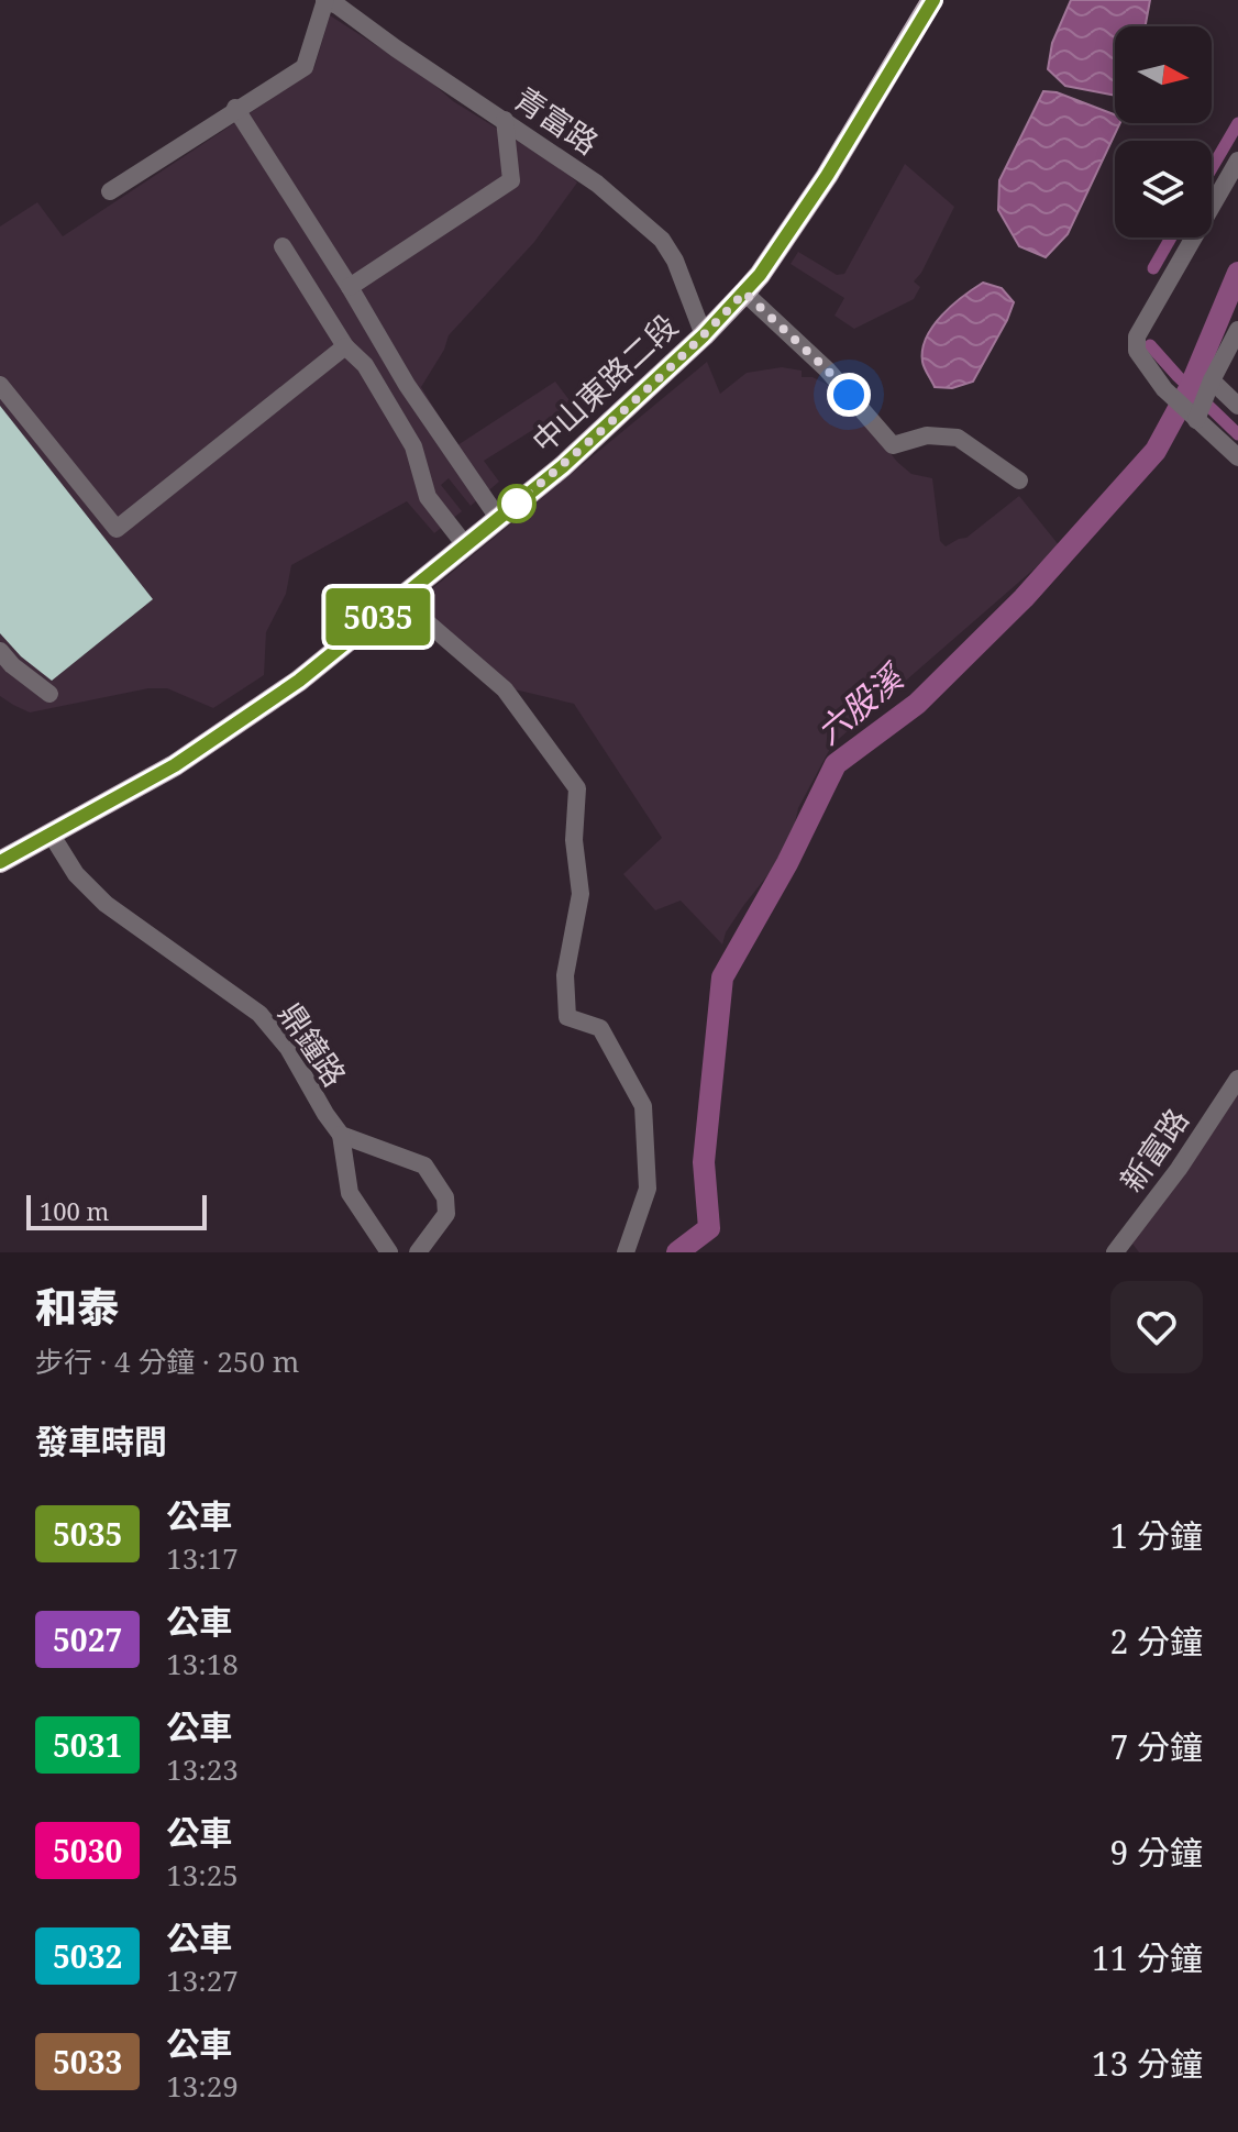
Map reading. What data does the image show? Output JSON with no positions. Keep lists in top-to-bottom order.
{
  "streets": {
    "main road": ["中山東路二段"],
    "street": ["青富路", "鼎鐘路", "新富路"]
  },
  "crossings": [
    ["青富路", "中山東路二段"],
    ["中山東路二段", "鼎鐘路"]
  ],
  "water": ["六股溪"],
  "lines": ["bus line 5035"],
  "scale_bar": "100 m",
  "north": "right",
  "page": {
    "on_map": "5035",
    "scale": "100 m",
    "heading": [
      ["和泰", "步行 · 4 分鐘 · 250 m"],
      "發車時間"
    ],
    "list": [
      {
        "mark": "5035",
        "name": "公車",
        "note": "13:17",
        "value": "1 分鐘"
      },
      {
        "mark": "5027",
        "name": "公車",
        "note": "13:18",
        "value": "2 分鐘"
      },
      {
        "mark": "5031",
        "name": "公車",
        "note": "13:23",
        "value": "7 分鐘"
      },
      {
        "mark": "5030",
        "name": "公車",
        "note": "13:25",
        "value": "9 分鐘"
      },
      {
        "mark": "5032",
        "name": "公車",
        "note": "13:27",
        "value": "11 分鐘"
      },
      {
        "mark": "5033",
        "name": "公車",
        "note": "13:29",
        "value": "13 分鐘"
      }
    ]
  }
}
